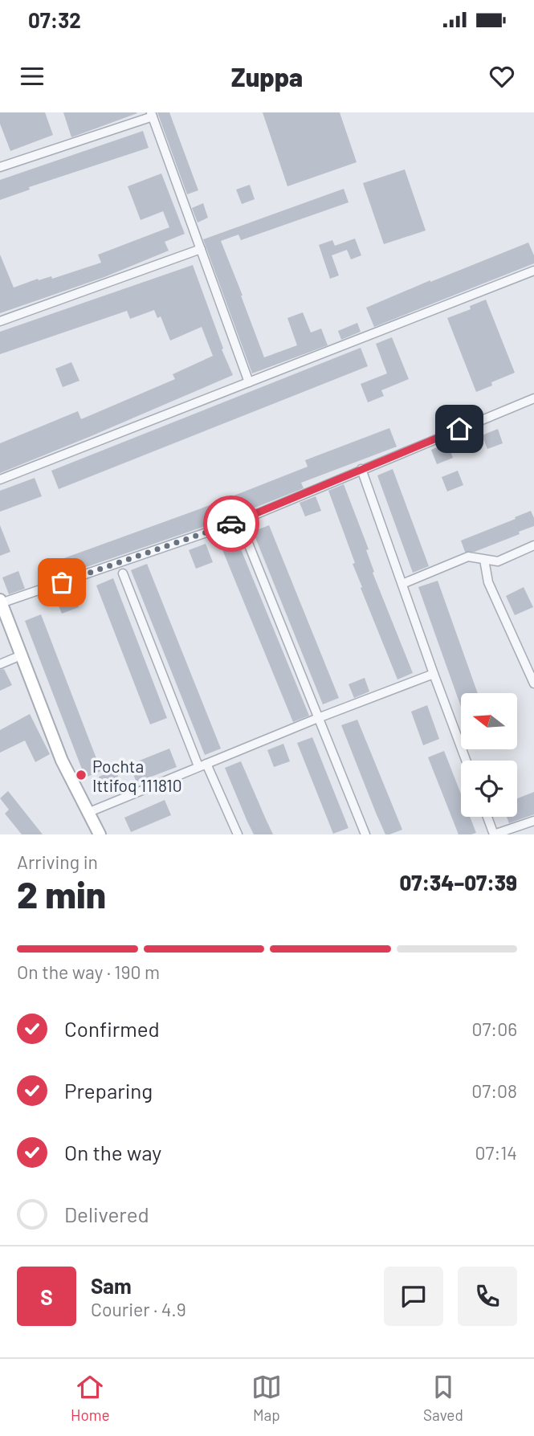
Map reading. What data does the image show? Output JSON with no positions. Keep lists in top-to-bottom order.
{
  "places": ["Pochta Ittifoq 111810"],
  "north": "left",
  "page": {
    "status": "07:32",
    "header": "Zuppa",
    "heading": ["2 min", "Arriving in", "07:34–07:39"],
    "panel": ["Sam", "Courier · 4.9"],
    "bar": "On the way · 190 m",
    "list": [
      ["Confirmed", "07:06"],
      ["Preparing", "07:08"],
      ["On the way", "07:14"],
      "Delivered"
    ],
    "round": "S",
    "tabs": ["Home", "Map", "Saved"]
  }
}
